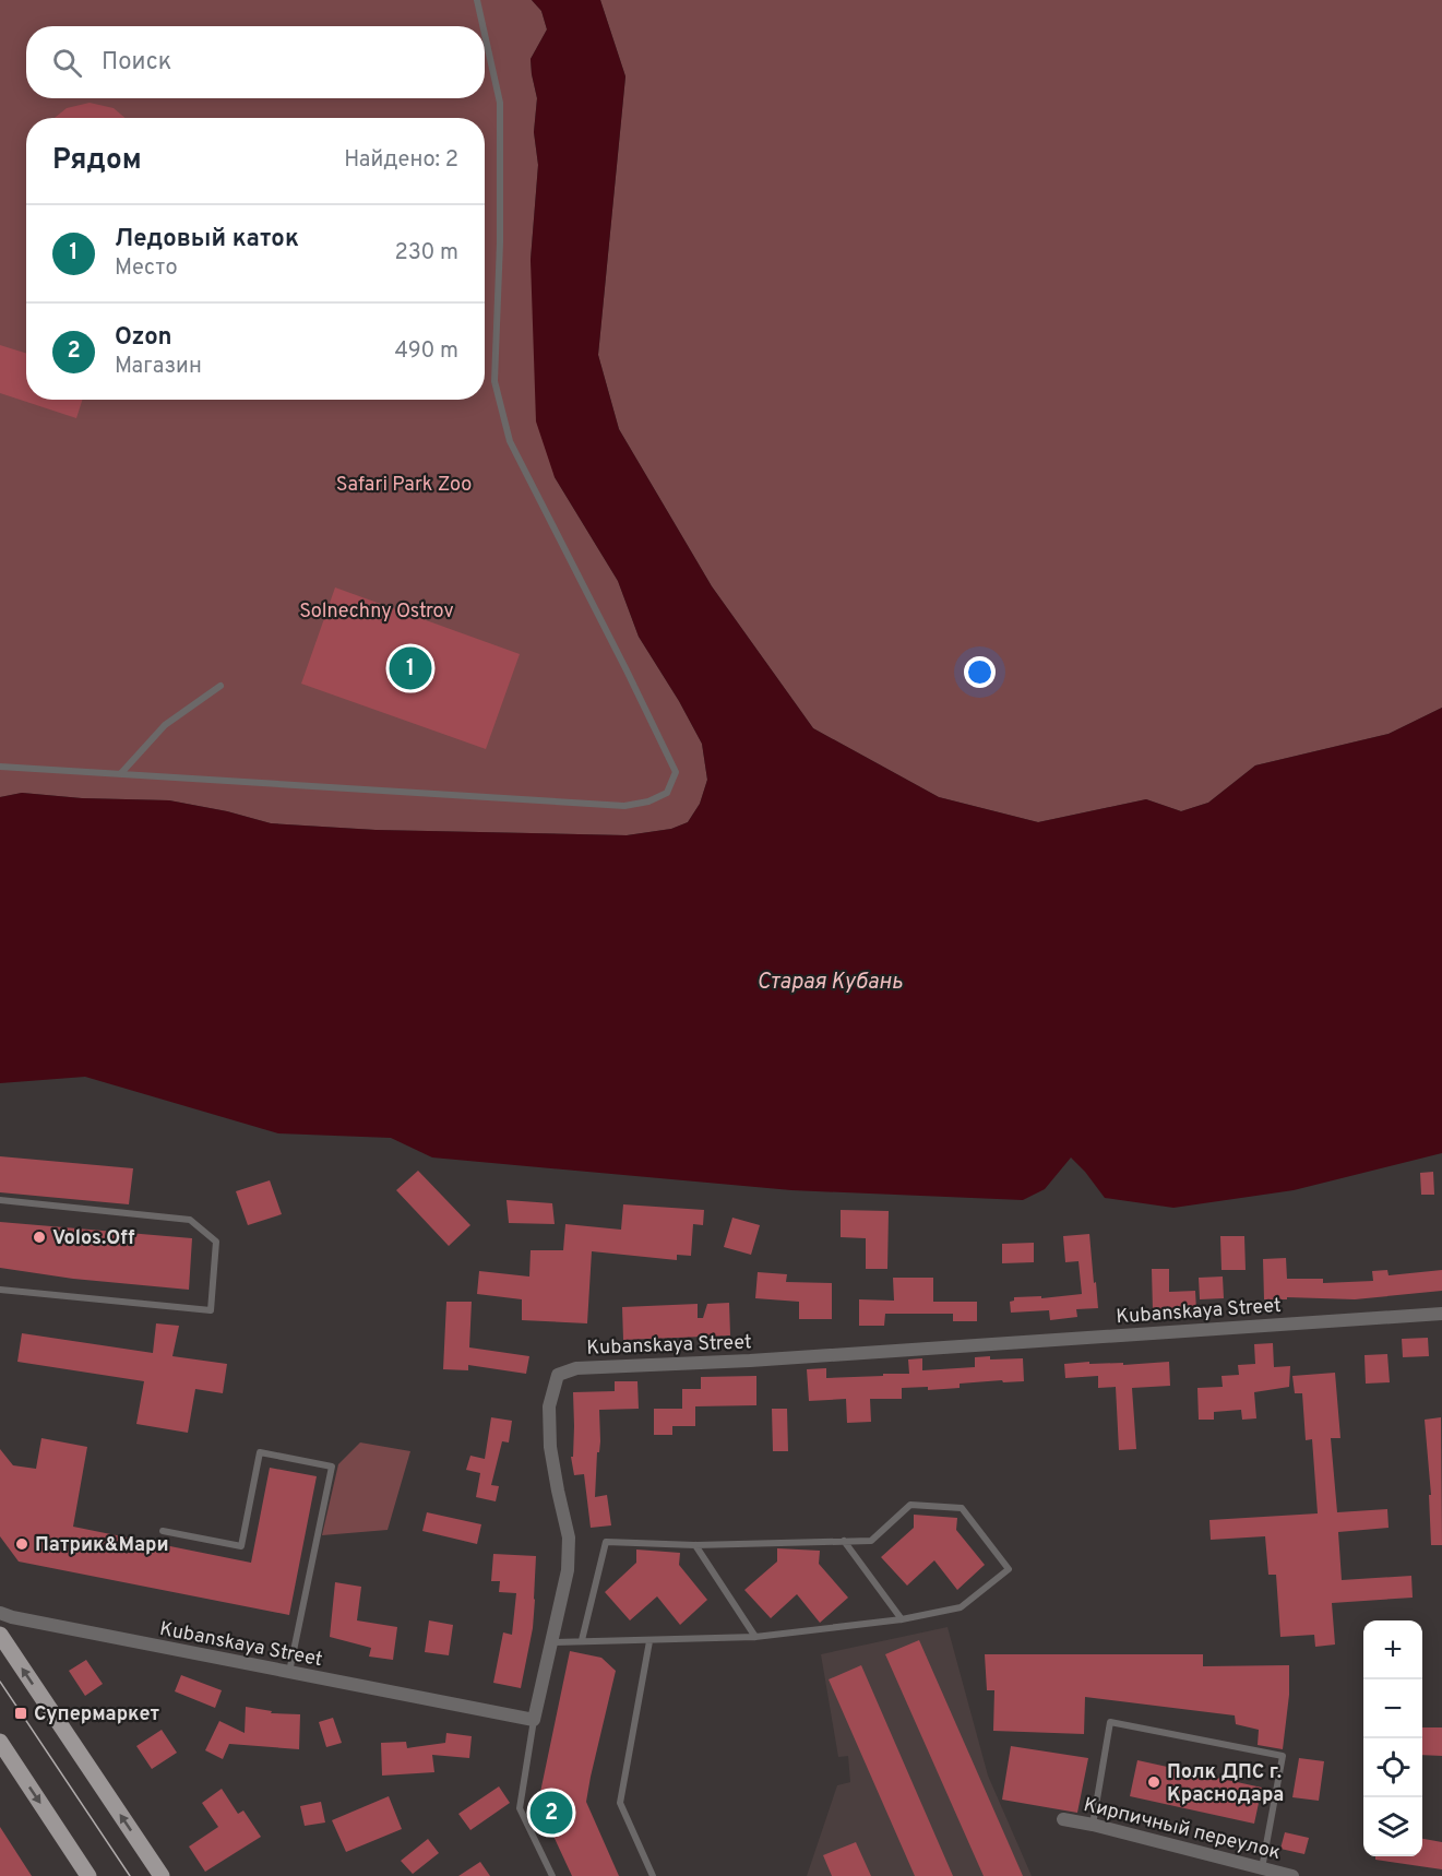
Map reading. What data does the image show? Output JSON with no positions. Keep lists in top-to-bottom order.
{
  "streets": {
    "street": ["Kubanskaya Street", "Кирпичный переулок"]
  },
  "water": ["Старая Кубань"],
  "parks": ["Safari Park Zoo", "Solnechny Ostrov"],
  "places": {
    "other": ["Volos.Off", "Патрик&Мари", "Полк ДПС г. Краснодара"],
    "transit": ["Супермаркет"]
  },
  "page": {
    "search": "Поиск",
    "heading": ["Рядом", "Найдено: 2"],
    "list": [
      {
        "mark": "1",
        "name": "Ледовый каток",
        "note": "Место",
        "value": "230 m"
      },
      {
        "mark": "2",
        "name": "Ozon",
        "note": "Магазин",
        "value": "490 m"
      }
    ],
    "pins": ["1", "2"],
    "map_buttons": ["+", "−"]
  }
}
